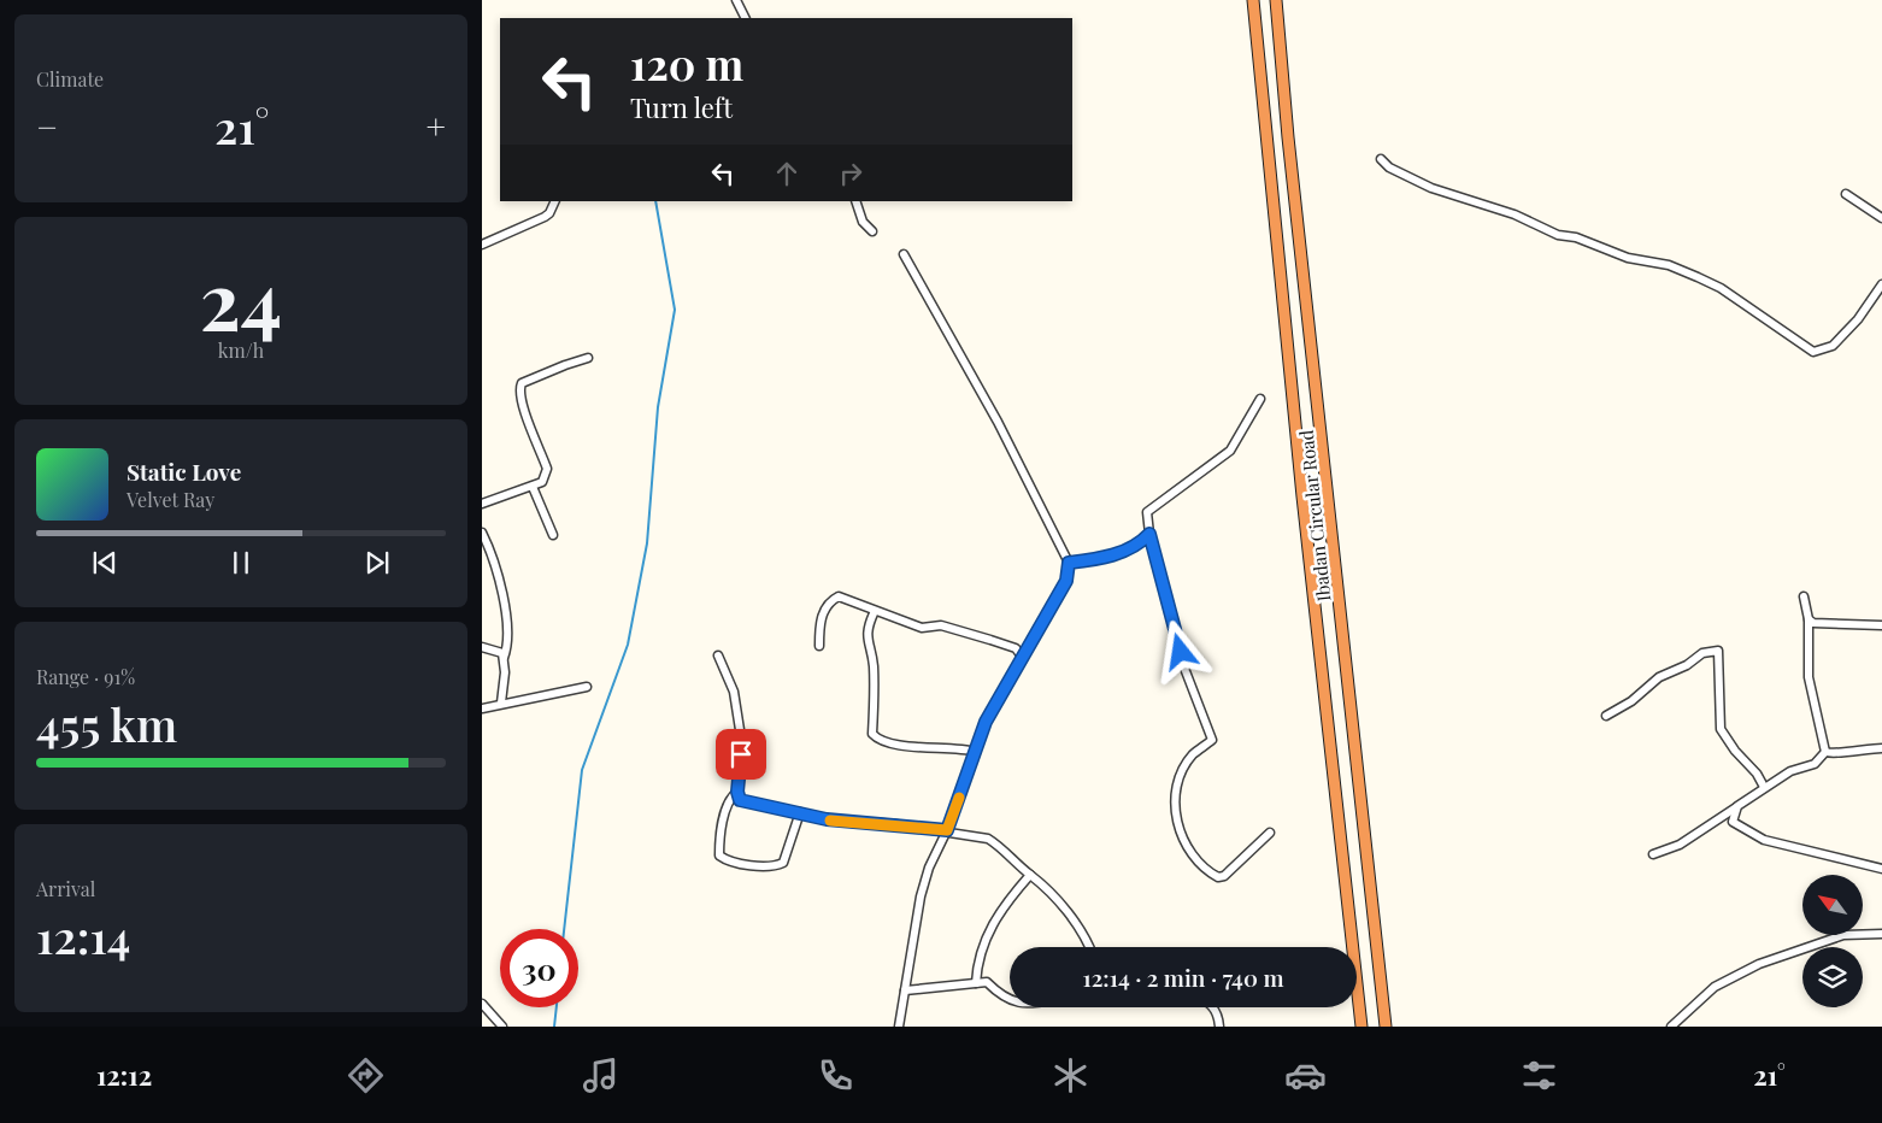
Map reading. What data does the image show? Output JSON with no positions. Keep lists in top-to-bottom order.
{
  "streets": {
    "highway": ["Ibadan Circular Road"]
  },
  "north": "top left",
  "page": {
    "tile": [
      "Climate",
      ["24", "km/h"],
      ["Range · 91%", "455 km"],
      ["Arrival", "12:14"]
    ],
    "turn": ["120 m", "Turn left"],
    "heat": ["−", "21°", "+"],
    "song": ["Static Love", "Velvet Ray"],
    "limit": "30",
    "trip": "12:14 · 2 min · 740 m",
    "tabs": ["12:12", "21°"]
  }
}
